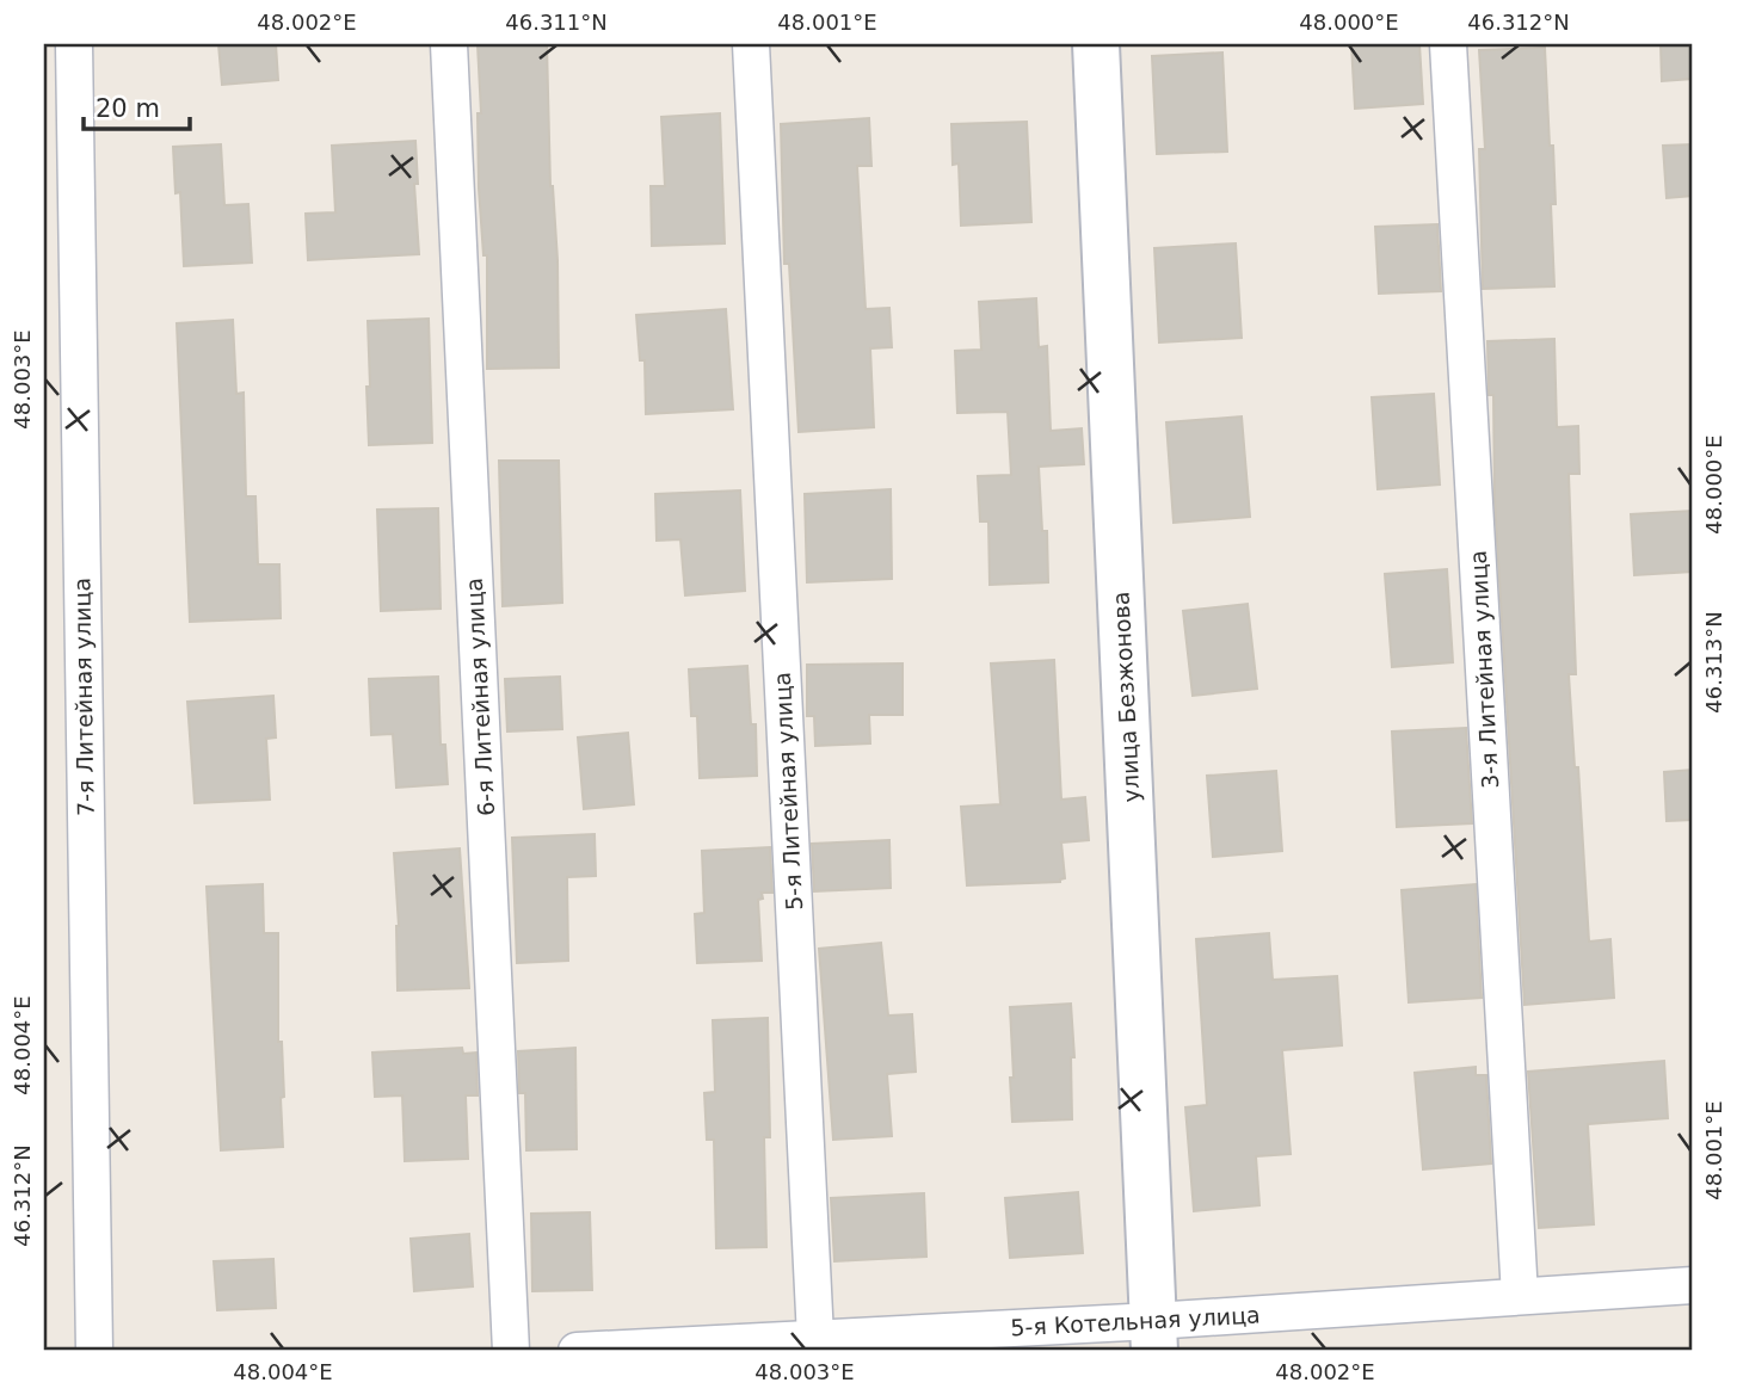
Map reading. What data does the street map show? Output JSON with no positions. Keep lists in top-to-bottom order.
{
  "streets": {
    "street": [
      "3-я Литейная улица",
      "7-я Литейная улица",
      "6-я Литейная улица",
      "улица Безжонова",
      "5-я Литейная улица",
      "5-я Котельная улица"
    ]
  },
  "crossings": [
    ["3-я Литейная улица", "5-я Котельная улица"],
    ["улица Безжонова", "5-я Котельная улица"],
    ["5-я Литейная улица", "5-я Котельная улица"]
  ],
  "scale_bar": "20 m",
  "coordinates": [
    "48.002°E",
    "46.311°N",
    "48.001°E",
    "48.000°E",
    "46.312°N",
    "48.003°E",
    "46.313°N",
    "48.004°E"
  ]
}
